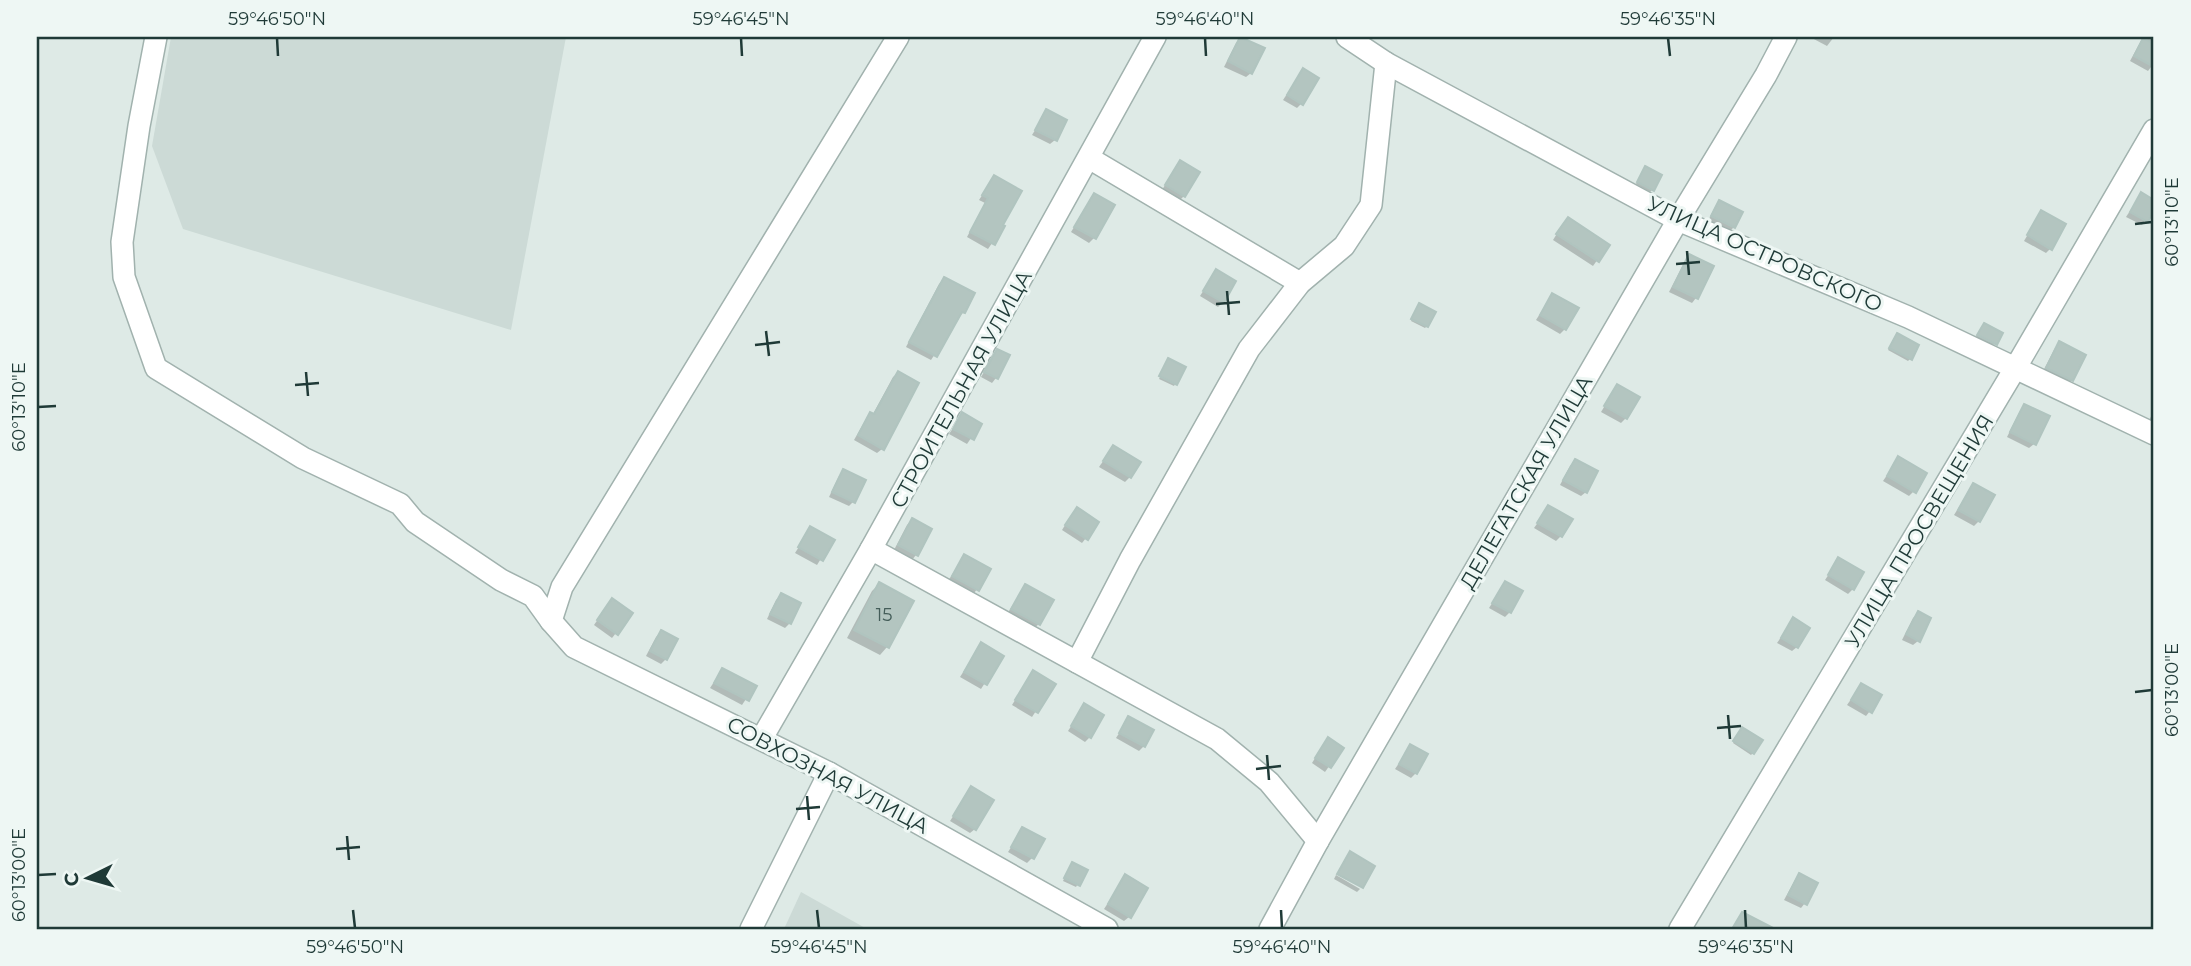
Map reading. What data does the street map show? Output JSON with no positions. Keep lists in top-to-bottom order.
{
  "streets": {
    "street": [
      "УЛИЦА ОСТРОВСКОГО",
      "СТРОИТЕЛЬНАЯ УЛИЦА",
      "ДЕЛЕГАТСКАЯ УЛИЦА",
      "УЛИЦА ПРОСВЕЩЕНИЯ",
      "СОВХОЗНАЯ УЛИЦА"
    ]
  },
  "crossings": [
    ["УЛИЦА ОСТРОВСКОГО", "ДЕЛЕГАТСКАЯ УЛИЦА"],
    ["УЛИЦА ОСТРОВСКОГО", "УЛИЦА ПРОСВЕЩЕНИЯ"],
    ["СТРОИТЕЛЬНАЯ УЛИЦА", "СОВХОЗНАЯ УЛИЦА"]
  ],
  "house_numbers": ["15"],
  "north": "left",
  "coordinates": [
    "59°46'50\"N",
    "59°46'45\"N",
    "59°46'40\"N",
    "59°46'35\"N",
    "60°13'10\"E",
    "60°13'00\"E"
  ]
}
